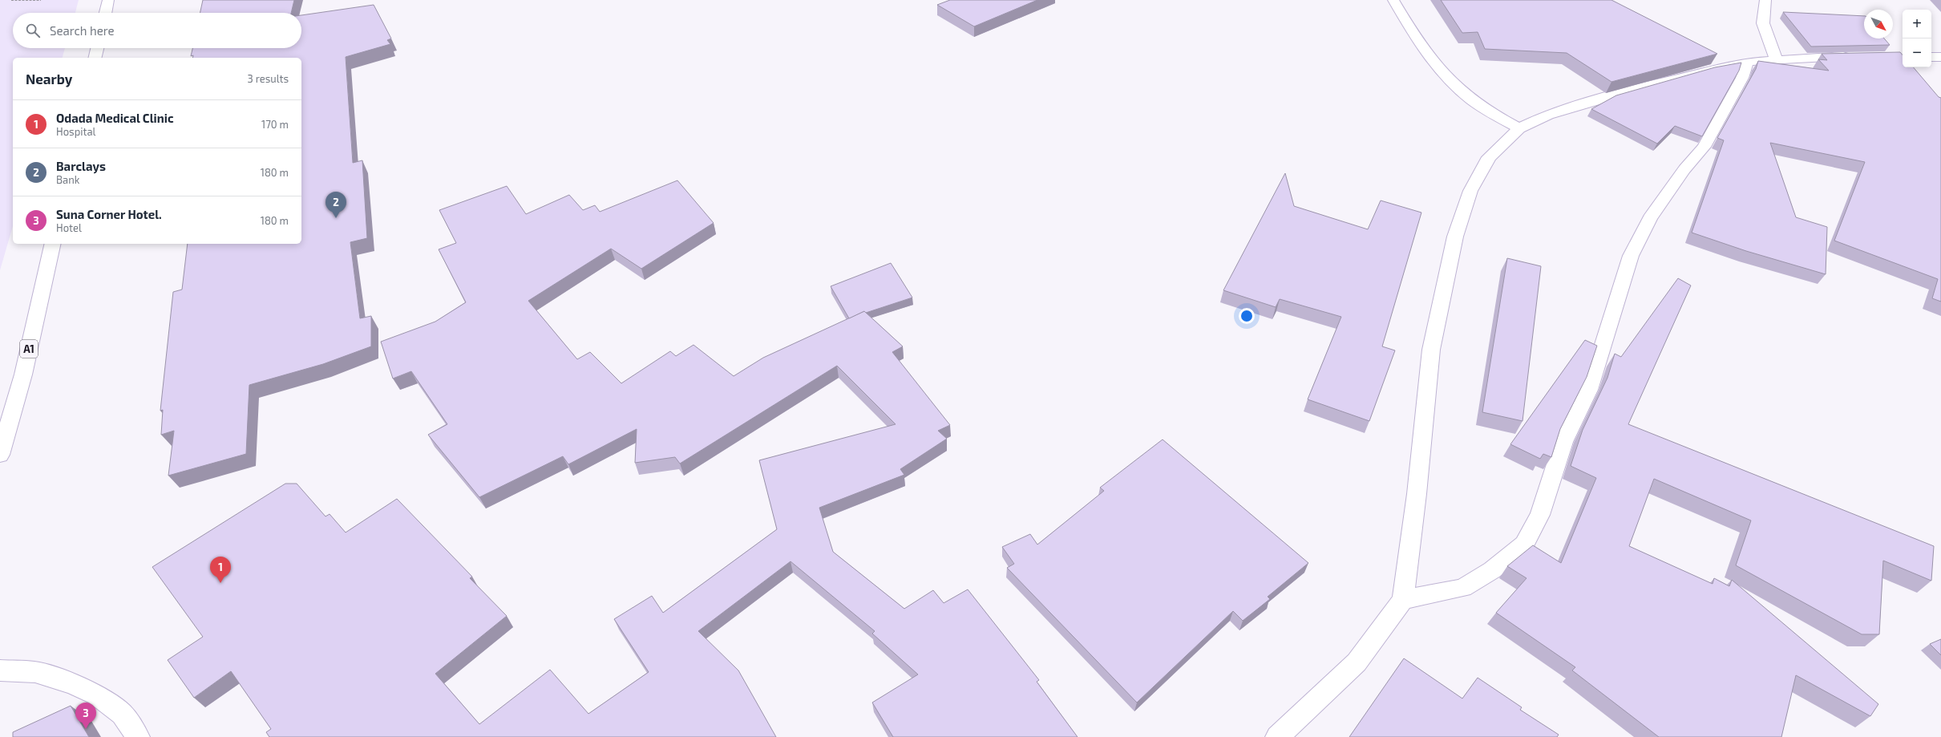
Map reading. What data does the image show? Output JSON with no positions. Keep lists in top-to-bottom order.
{
  "streets": {
    "main road": ["A1"]
  },
  "north": "bottom right",
  "page": {
    "map_buttons": ["+", "−"],
    "search": "Search here",
    "heading": ["Nearby", "3 results"],
    "list": [
      {
        "mark": "1",
        "name": "Odada Medical Clinic",
        "note": "Hospital",
        "value": "170 m"
      },
      {
        "mark": "2",
        "name": "Barclays",
        "note": "Bank",
        "value": "180 m"
      },
      {
        "mark": "3",
        "name": "Suna Corner Hotel.",
        "note": "Hotel",
        "value": "180 m"
      }
    ],
    "pins": ["2", "1", "3"]
  }
}
